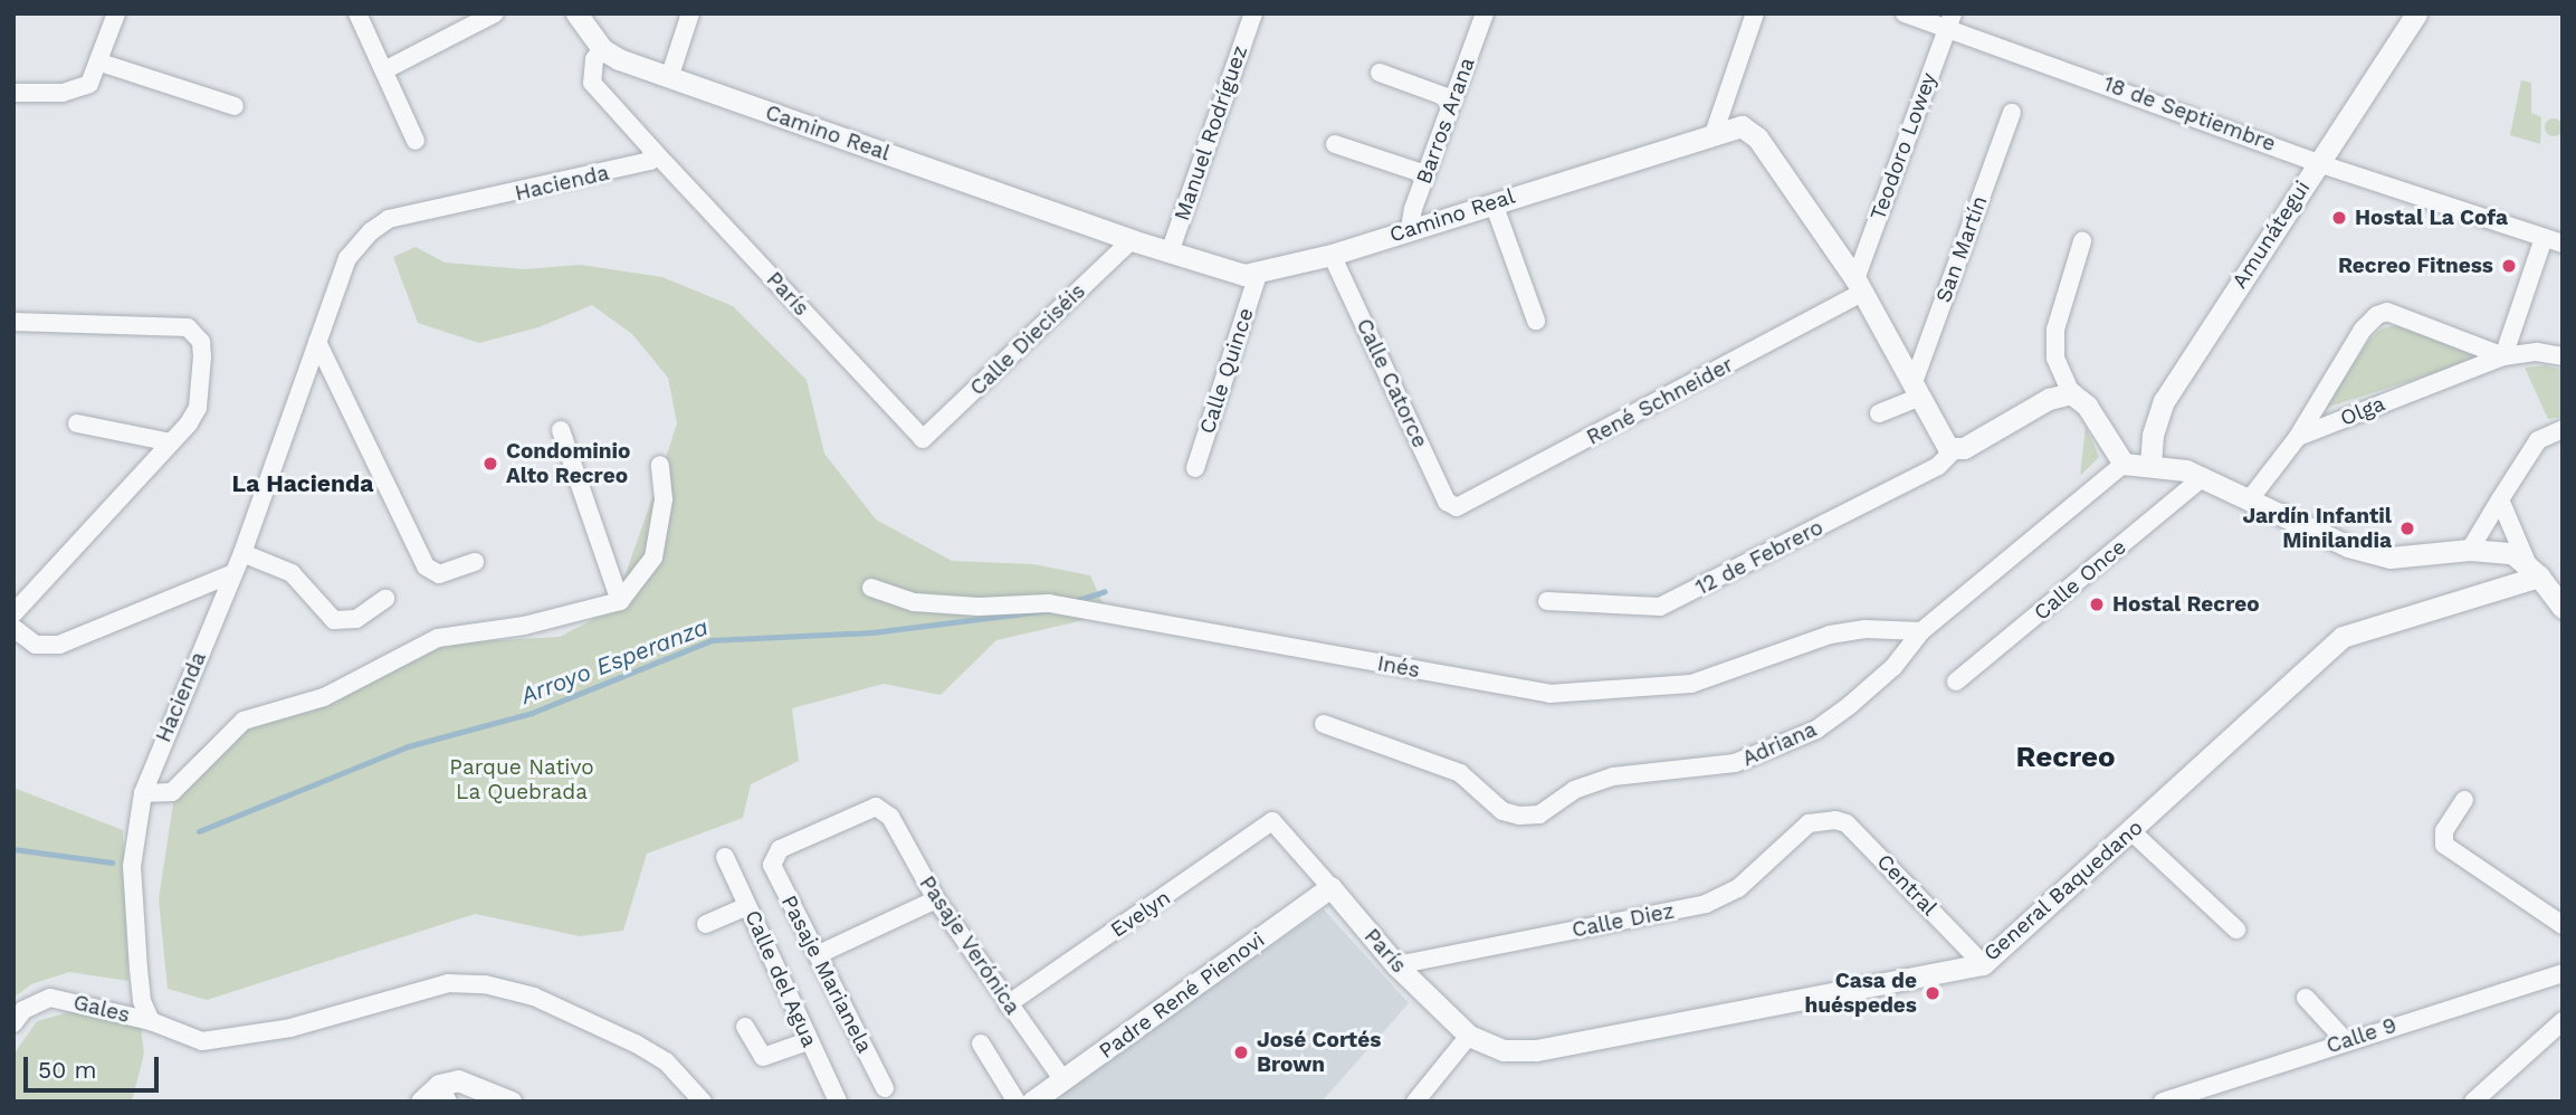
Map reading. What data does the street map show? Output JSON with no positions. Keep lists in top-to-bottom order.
{
  "streets": {
    "street": [
      "18 de Septiembre",
      "Barros Arana",
      "Camino Real",
      "Manuel Rodríguez",
      "Teodoro Lowey",
      "Hacienda",
      "Amunátegui",
      "San Martín",
      "París",
      "Calle Dieciséis",
      "Calle Quince",
      "Calle Catorce",
      "René Schneider",
      "Olga",
      "12 de Febrero",
      "Calle Once",
      "Inés",
      "Adriana",
      "Central",
      "General Baquedano",
      "Evelyn",
      "Calle Diez",
      "Pasaje Verónica",
      "Pasaje Marianela",
      "Calle del Agua",
      "Padre René Pienovi",
      "Gales",
      "Calle 9"
    ]
  },
  "crossings": [
    ["18 de Septiembre", "Teodoro Lowey"],
    ["18 de Septiembre", "Amunátegui"],
    ["Barros Arana", "Camino Real"],
    ["Camino Real", "Manuel Rodríguez"],
    ["Camino Real", "Teodoro Lowey"],
    ["Camino Real", "San Martín"],
    ["Camino Real", "Calle Dieciséis"],
    ["Camino Real", "Calle Quince"],
    ["Camino Real", "Calle Catorce"],
    ["Camino Real", "René Schneider"],
    ["Camino Real", "12 de Febrero"],
    ["Teodoro Lowey", "René Schneider"],
    ["Hacienda", "París"],
    ["Hacienda", "Gales"],
    ["París", "Calle Dieciséis"],
    ["París", "General Baquedano"],
    ["París", "Evelyn"],
    ["París", "Calle Diez"],
    ["París", "Padre René Pienovi"],
    ["Calle Catorce", "René Schneider"],
    ["Inés", "Adriana"],
    ["Central", "General Baquedano"],
    ["Central", "Calle Diez"],
    ["Evelyn", "Pasaje Verónica"],
    ["Pasaje Verónica", "Pasaje Marianela"],
    ["Pasaje Verónica", "Padre René Pienovi"]
  ],
  "districts": ["La Hacienda", "Recreo"],
  "water": ["Arroyo Esperanza"],
  "parks": ["Parque Nativo La Quebrada"],
  "places": [
    "Hostal La Cofa",
    "Recreo Fitness",
    "Condominio Alto Recreo",
    "Jardín Infantil Minilandia",
    "Hostal Recreo",
    "Casa de huéspedes",
    "José Cortés Brown"
  ],
  "scale_bar": "50 m"
}
